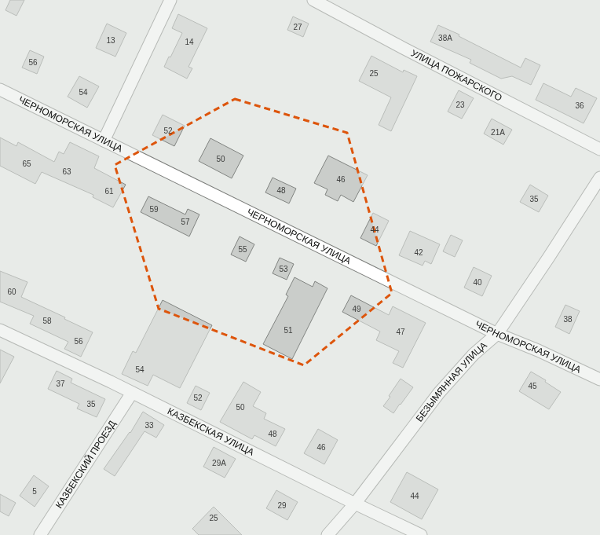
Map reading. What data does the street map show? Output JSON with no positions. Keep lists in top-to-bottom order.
{
  "streets": {
    "street": [
      "УЛИЦА ПОЖАРСКОГО",
      "ЧЕРНОМОРСКАЯ УЛИЦА",
      "БЕЗЫМЯННАЯ УЛИЦА",
      "КАЗБЕКСКАЯ УЛИЦА",
      "КАЗБЕКСКИЙ ПРОЕЗД"
    ]
  },
  "crossings": [
    ["ЧЕРНОМОРСКАЯ УЛИЦА", "БЕЗЫМЯННАЯ УЛИЦА"],
    ["БЕЗЫМЯННАЯ УЛИЦА", "КАЗБЕКСКАЯ УЛИЦА"],
    ["КАЗБЕКСКАЯ УЛИЦА", "КАЗБЕКСКИЙ ПРОЕЗД"]
  ],
  "house_numbers": [
    "27",
    "38А",
    "13",
    "14",
    "56",
    "25",
    "54",
    "23",
    "36",
    "52",
    "21А",
    "50",
    "65",
    "63",
    "46",
    "48",
    "61",
    "35",
    "59",
    "57",
    "44",
    "55",
    "42",
    "53",
    "40",
    "60",
    "49",
    "38",
    "58",
    "51",
    "47",
    "56",
    "54",
    "37",
    "45",
    "52",
    "35",
    "50",
    "33",
    "48",
    "46",
    "29А",
    "5",
    "44",
    "29",
    "25"
  ]
}
